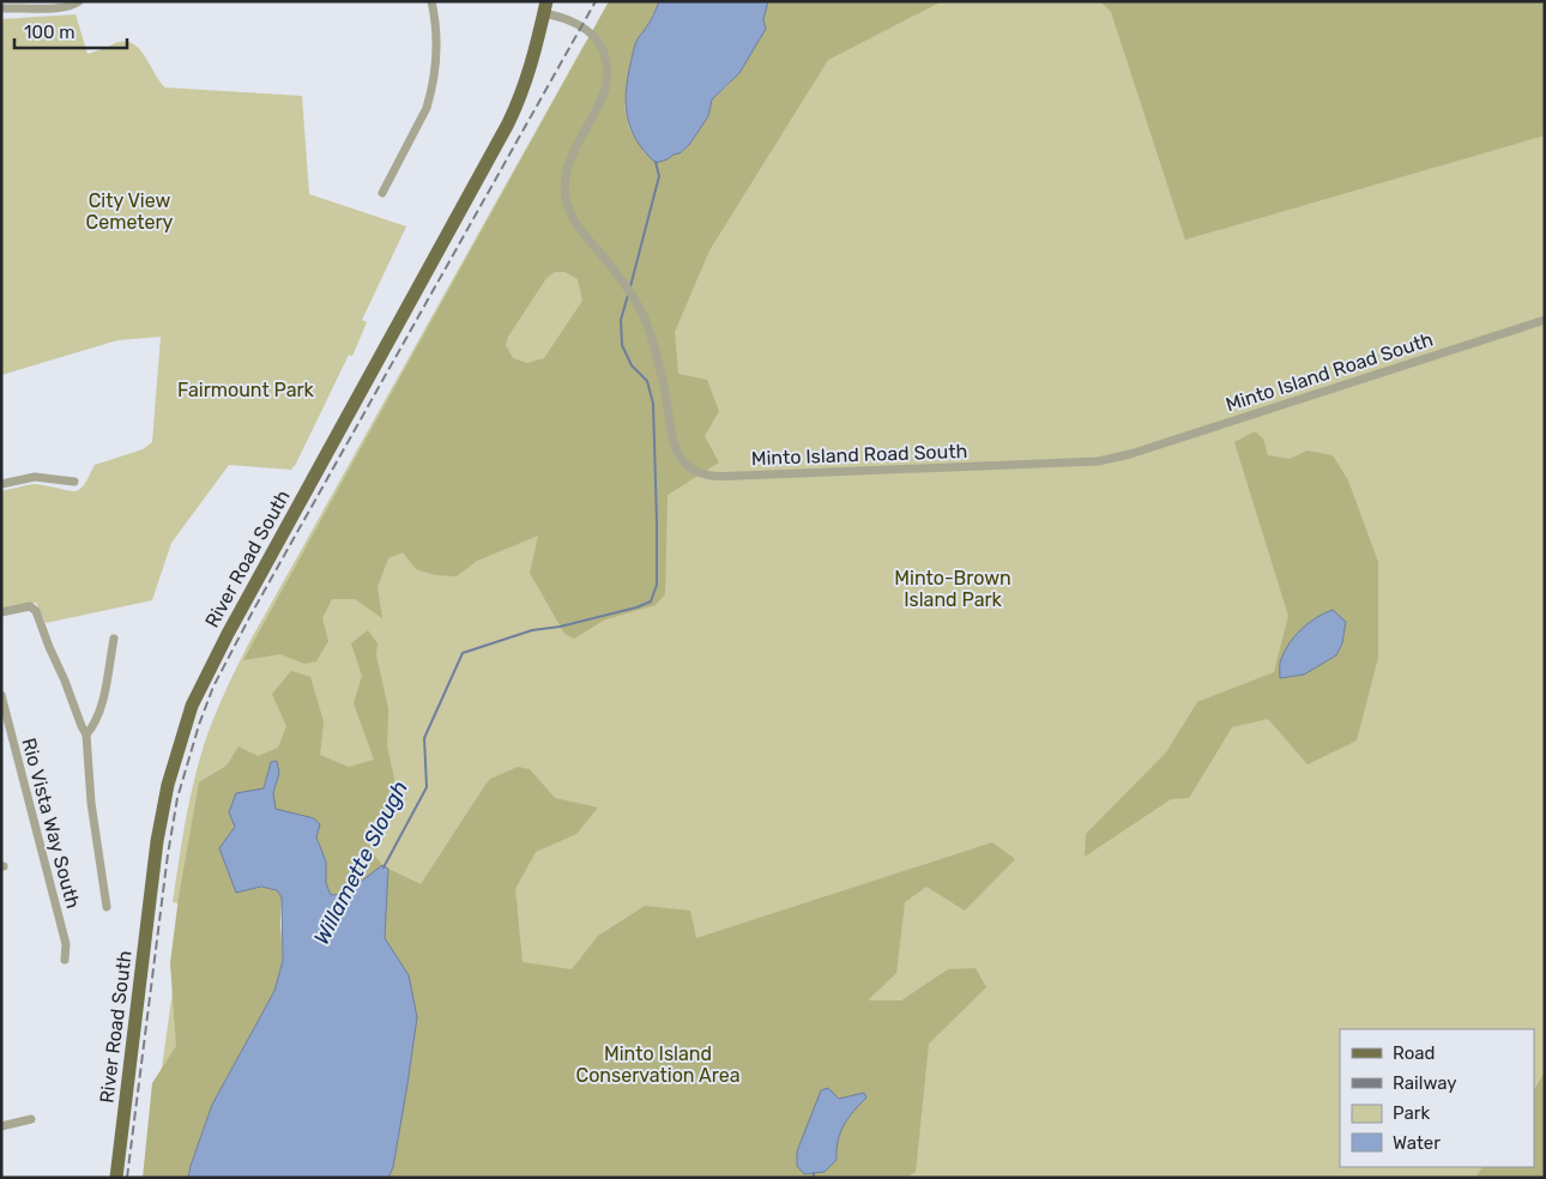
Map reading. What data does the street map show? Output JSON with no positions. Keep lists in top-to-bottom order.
{
  "streets": {
    "main road": ["River Road South"],
    "street": ["Minto Island Road South", "Rio Vista Way South"]
  },
  "crossings": [
    ["Minto Island Road South", "River Road South"]
  ],
  "water": ["Willamette Slough"],
  "parks": [
    "City View Cemetery",
    "Fairmount Park",
    "Minto-Brown Island Park",
    "Minto Island Conservation Area"
  ],
  "legend": [
    "Road",
    "Railway",
    "Park",
    "Water"
  ],
  "scale_bar": "100 m"
}
